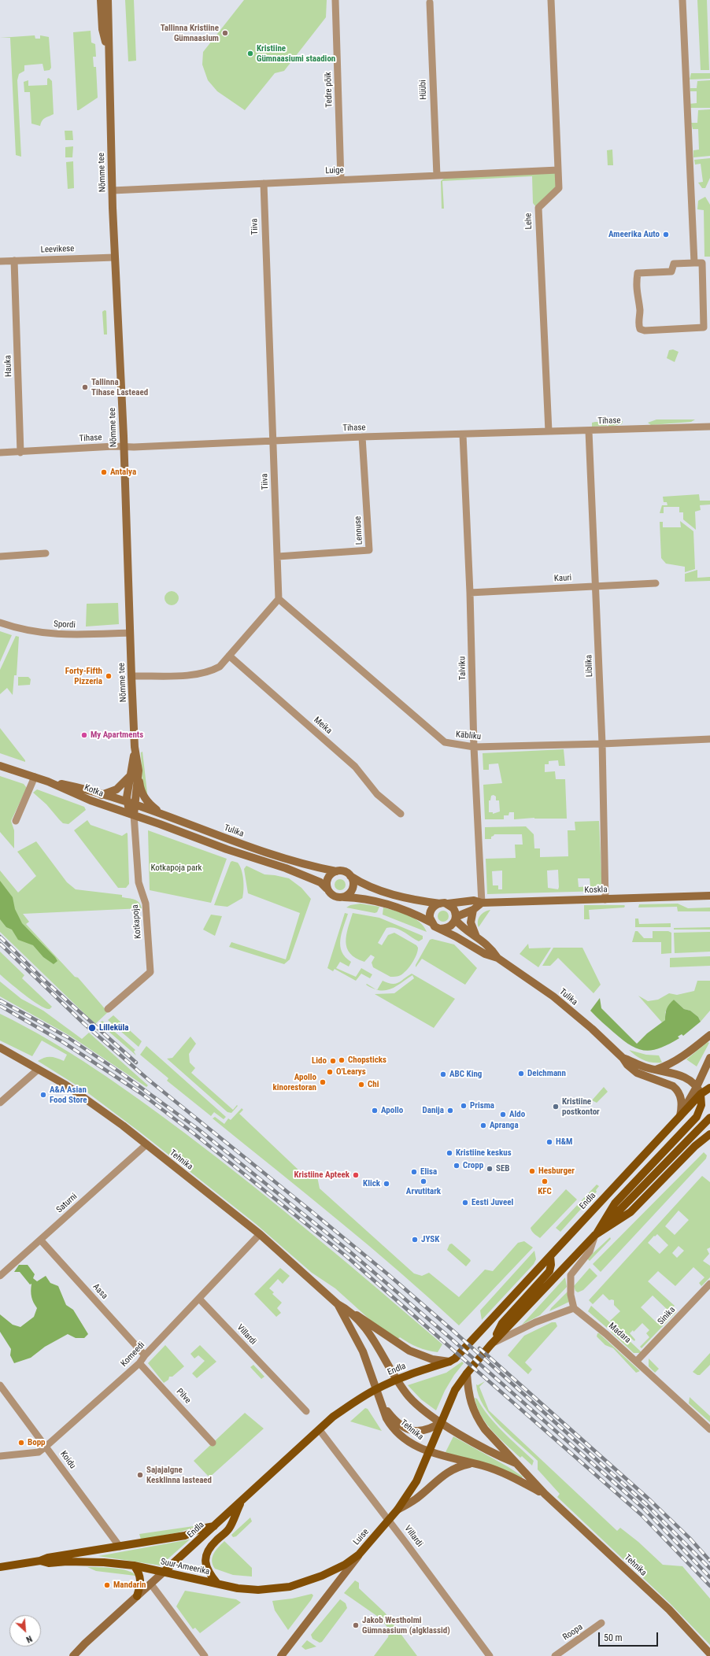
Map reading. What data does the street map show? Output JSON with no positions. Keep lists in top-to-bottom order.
{
  "streets": {
    "main road": ["Endla", "Luise", "Suur-Ameerika"],
    "street": [
      "Tedre põik",
      "Hüübi",
      "Luige",
      "Nõmme tee",
      "Lehe",
      "Tiiva",
      "Leevikese",
      "Hauka",
      "Tihase",
      "Lennuse",
      "Kauri",
      "Spordi",
      "Liblika",
      "Talviku",
      "Meika",
      "Käbliku",
      "Kotka",
      "Tulika",
      "Koskla",
      "Kotkapoja",
      "Tehnika",
      "Saturni",
      "Aasa",
      "Sinika",
      "Madara",
      "Villardi",
      "Komeedi",
      "Pilve",
      "Koidu",
      "Roopa"
    ]
  },
  "crossings": [
    ["Tedre põik", "Luige"],
    ["Hüübi", "Luige"],
    ["Luige", "Nõmme tee"],
    ["Luige", "Lehe"],
    ["Luige", "Tiiva"],
    ["Nõmme tee", "Leevikese"],
    ["Nõmme tee", "Tihase"],
    ["Nõmme tee", "Spordi"],
    ["Nõmme tee", "Kotka"],
    ["Nõmme tee", "Tulika"],
    ["Nõmme tee", "Kotkapoja"],
    ["Lehe", "Tihase"],
    ["Tiiva", "Tihase"],
    ["Tiiva", "Lennuse"],
    ["Tiiva", "Käbliku"],
    ["Leevikese", "Hauka"],
    ["Hauka", "Tihase"],
    ["Tihase", "Lennuse"],
    ["Tihase", "Liblika"],
    ["Tihase", "Talviku"],
    ["Kauri", "Liblika"],
    ["Kauri", "Talviku"],
    ["Liblika", "Käbliku"],
    ["Liblika", "Koskla"],
    ["Talviku", "Käbliku"],
    ["Talviku", "Koskla"],
    ["Kotka", "Tulika"],
    ["Kotka", "Kotkapoja"],
    ["Tulika", "Koskla"],
    ["Tulika", "Endla"],
    ["Tehnika", "Endla"],
    ["Tehnika", "Saturni"],
    ["Tehnika", "Komeedi"],
    ["Tehnika", "Luise"],
    ["Endla", "Villardi"],
    ["Endla", "Suur-Ameerika"],
    ["Saturni", "Aasa"],
    ["Aasa", "Komeedi"],
    ["Sinika", "Madara"],
    ["Villardi", "Komeedi"],
    ["Villardi", "Luise"],
    ["Komeedi", "Pilve"],
    ["Komeedi", "Koidu"],
    ["Luise", "Suur-Ameerika"]
  ],
  "parks": ["Kotkapoja park"],
  "places": [
    "Tallinna Kristiine Gümnaasium",
    "Kristiine Gümnaasiumi staadion",
    "Ameerika Auto",
    "Tallinna Tihase Lasteaed",
    "Antalya",
    "Forty-Fifth Pizzeria",
    "My Apartments",
    "Lilleküla",
    "Chopsticks",
    "Lido",
    "O'Learys",
    "Deichmann",
    "ABC King",
    "Apollo kinorestoran",
    "Chi",
    "A&A Asian Food Store",
    "Prisma",
    "Kristiine postkontor",
    "Apollo",
    "Danija",
    "Aldo",
    "Apranga",
    "H&M",
    "Kristiine keskus",
    "Cropp",
    "SEB",
    "Hesburger",
    "Elisa",
    "Kristiine Apteek",
    "Arvutitark",
    "KFC",
    "Klick",
    "Eesti Juveel",
    "JYSK",
    "Bopp",
    "Sajajalgne Kesklinna lasteaed",
    "Mandarin",
    "Jakob Westholmi Gümnaasium (algklassid)"
  ],
  "scale_bar": "50 m",
  "north": "bottom right"
}
